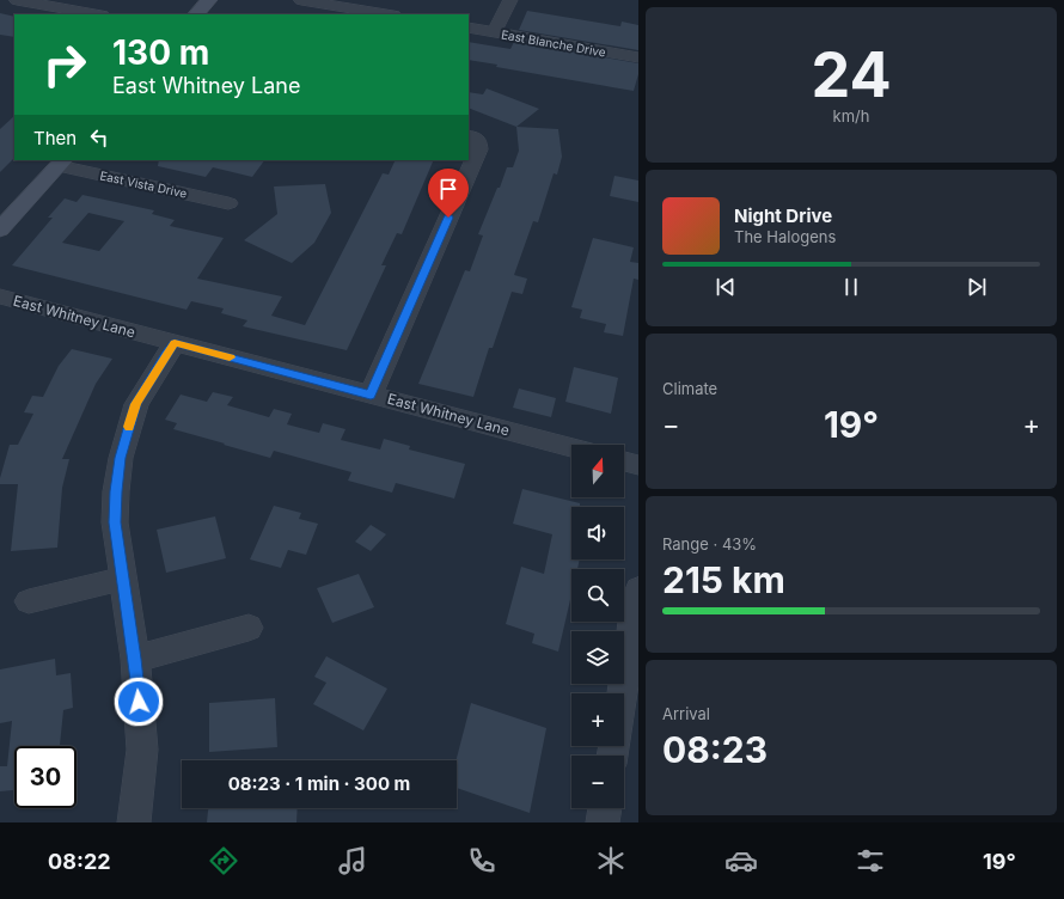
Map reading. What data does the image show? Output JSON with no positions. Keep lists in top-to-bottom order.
{
  "streets": {
    "street": ["East Blanche Drive", "East Vista Drive", "East Whitney Lane"]
  },
  "north": "top",
  "page": {
    "tile": [
      ["24", "km/h"],
      "Climate",
      ["Range · 43%", "215 km"],
      ["Arrival", "08:23"]
    ],
    "turn": ["130 m", "East Whitney Lane"],
    "then": "Then",
    "song": ["Night Drive", "The Halogens"],
    "heat": ["−", "19°", "+"],
    "map_buttons": ["+", "−"],
    "limit": "30",
    "trip": "08:23 · 1 min · 300 m",
    "tabs": ["08:22", "19°"]
  }
}
